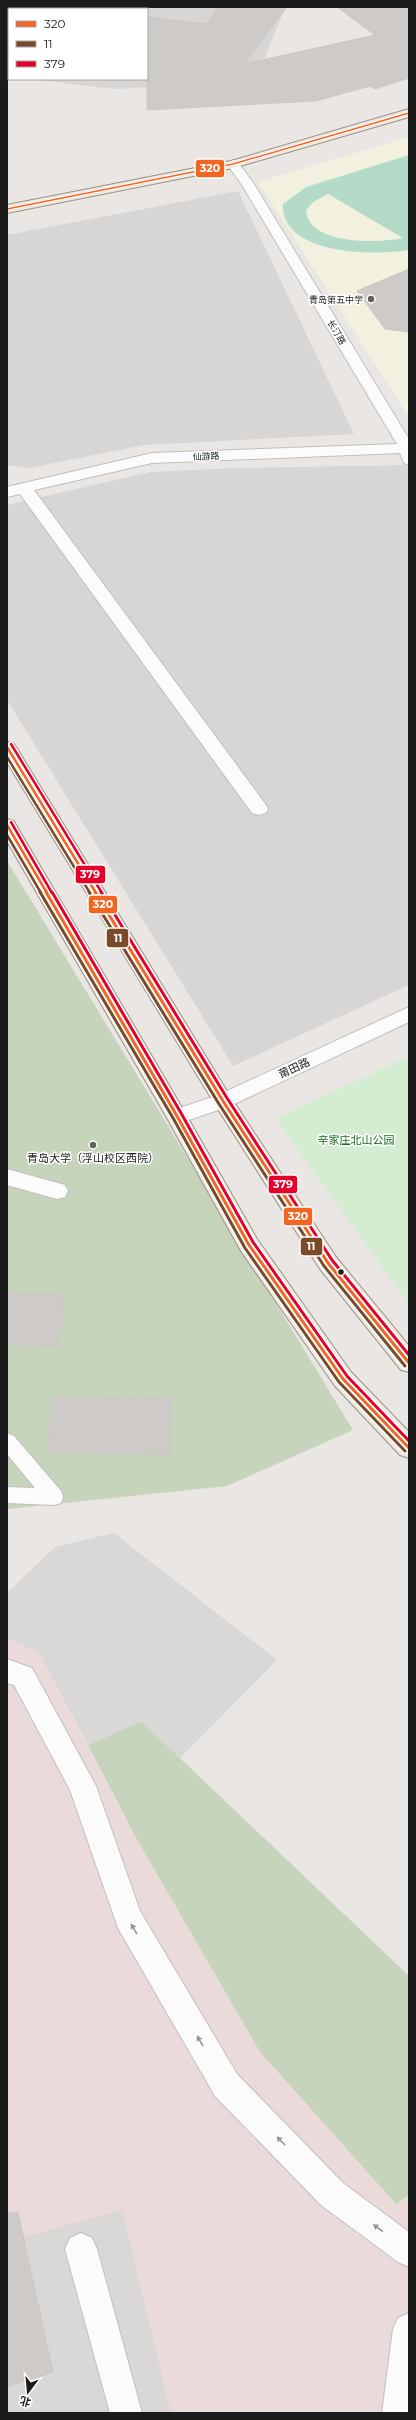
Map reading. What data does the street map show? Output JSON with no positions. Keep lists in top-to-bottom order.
{
  "streets": {
    "street": ["长汀路", "仙游路", "莆田路"]
  },
  "crossings": [
    ["长汀路", "仙游路"]
  ],
  "parks": ["辛家庄北山公园"],
  "places": ["青岛第五中学", "青岛大学（浮山校区西院）"],
  "lines": ["transit line 320", "transit line 379", "transit line 11"],
  "legend": ["320", "11", "379"],
  "north": "bottom"
}
